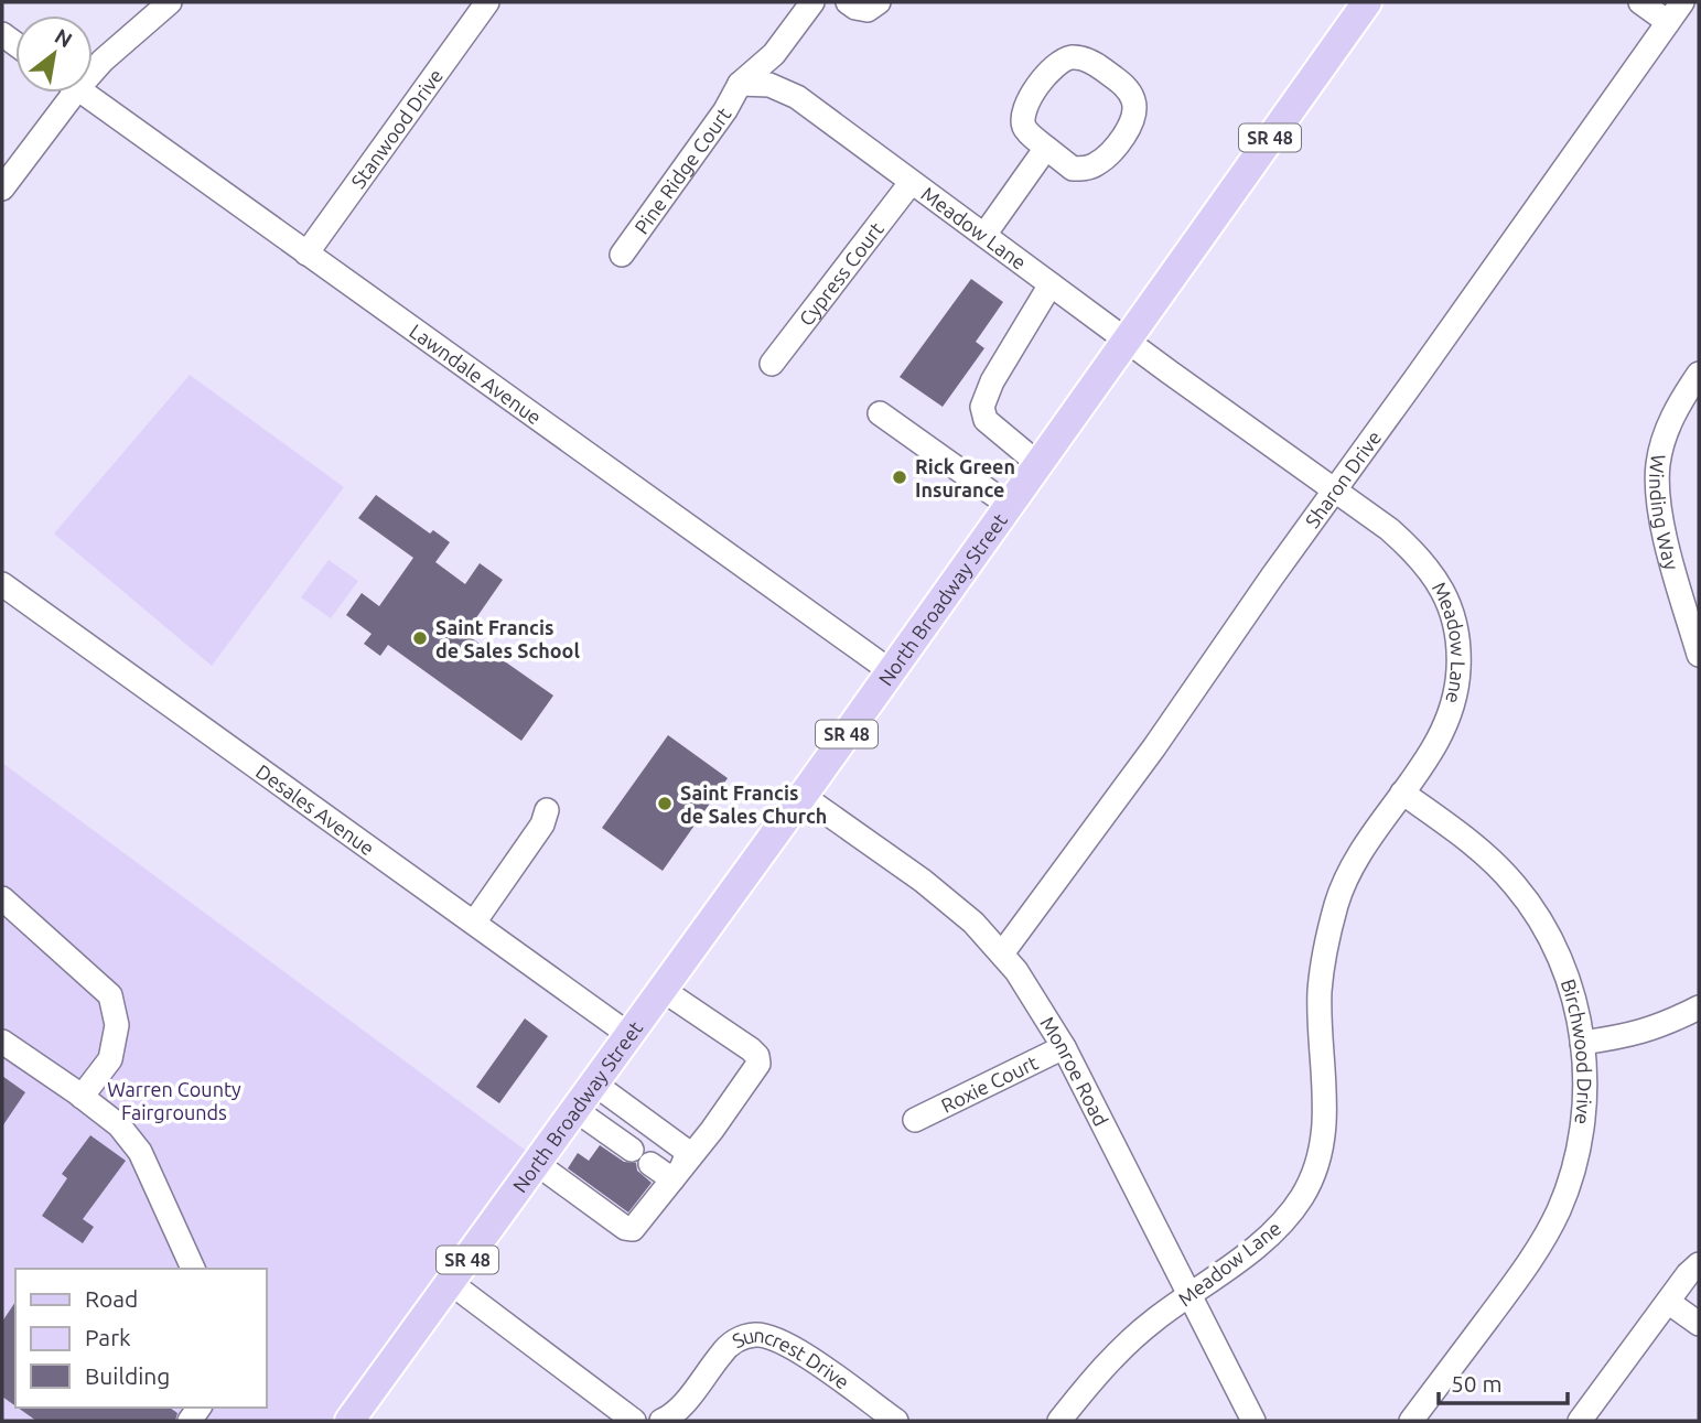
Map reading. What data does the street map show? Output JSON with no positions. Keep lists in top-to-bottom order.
{
  "streets": {
    "main road": ["SR 48", "North Broadway Street"],
    "street": [
      "Stanwood Drive",
      "Pine Ridge Court",
      "Meadow Lane",
      "Cypress Court",
      "Lawndale Avenue",
      "Sharon Drive",
      "Winding Way",
      "Desales Avenue",
      "Birchwood Drive",
      "Monroe Road",
      "Roxie Court",
      "Suncrest Drive"
    ]
  },
  "crossings": [
    ["Stanwood Drive", "Lawndale Avenue"],
    ["Pine Ridge Court", "Meadow Lane"],
    ["Meadow Lane", "Cypress Court"],
    ["Meadow Lane", "Sharon Drive"],
    ["Meadow Lane", "North Broadway Street"],
    ["Meadow Lane", "Birchwood Drive"],
    ["Meadow Lane", "Monroe Road"],
    ["Lawndale Avenue", "North Broadway Street"],
    ["Sharon Drive", "Monroe Road"],
    ["North Broadway Street", "Desales Avenue"],
    ["North Broadway Street", "Monroe Road"],
    ["Monroe Road", "Roxie Court"]
  ],
  "parks": ["Warren County Fairgrounds"],
  "places": ["Rick Green Insurance", "Saint Francis de Sales School", "Saint Francis de Sales Church"],
  "legend": ["Road", "Park", "Building"],
  "scale_bar": "50 m",
  "north": "top right"
}
